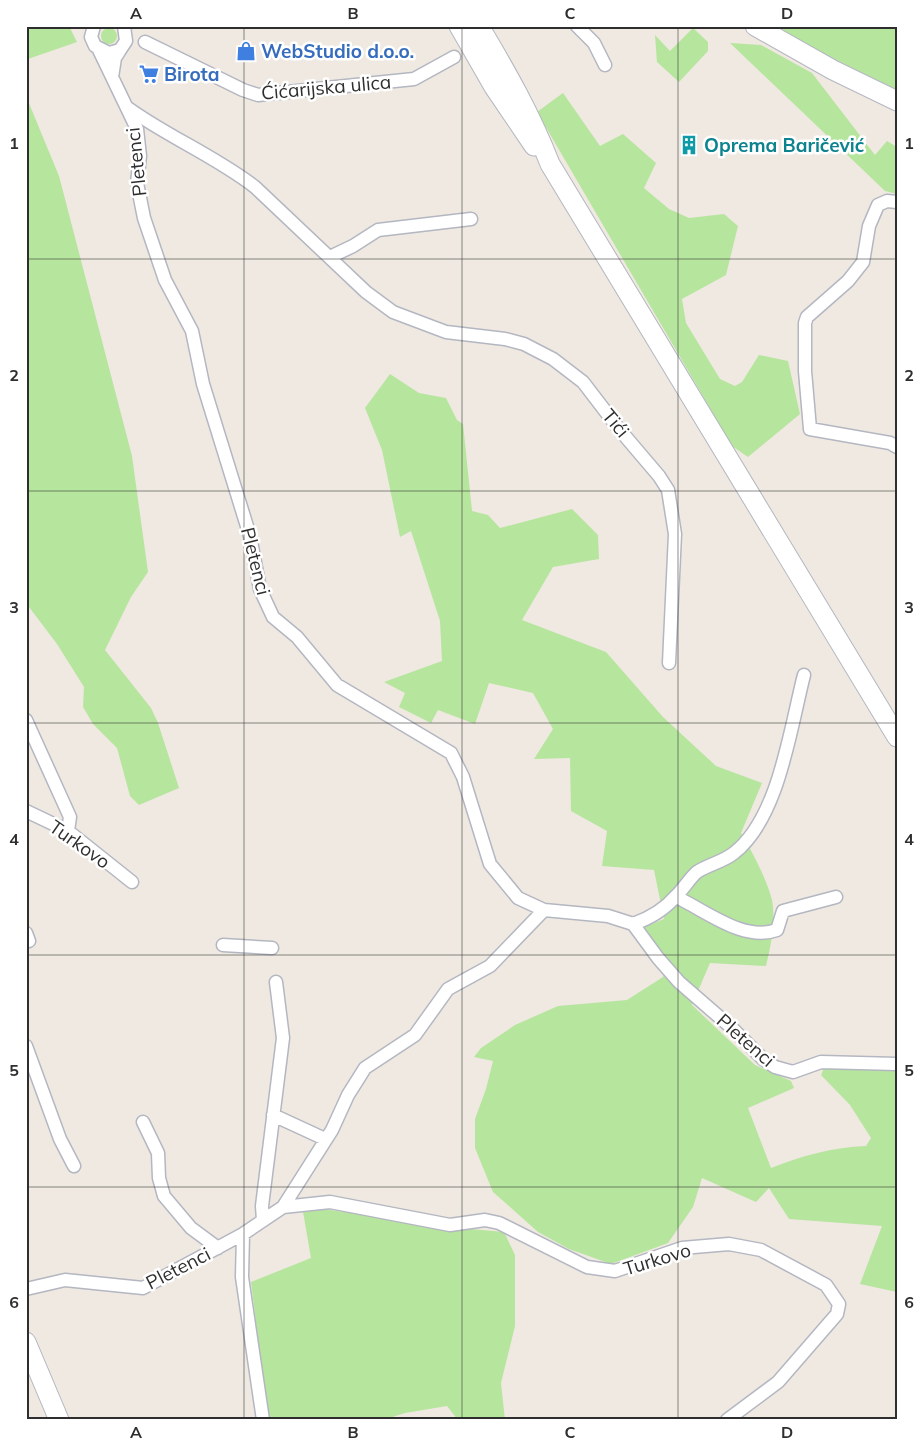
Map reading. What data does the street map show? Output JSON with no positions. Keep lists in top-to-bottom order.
{
  "streets": {
    "street": [
      "Ćićarijska ulica",
      "Pletenci",
      "Tići",
      "Turkovo"
    ]
  },
  "crossings": [
    ["Pletenci", "Tići"],
    ["Pletenci", "Turkovo"]
  ],
  "places": {
    "shop": ["WebStudio d.o.o."],
    "supermarket": ["Birota"],
    "building": ["Oprema Baričević"]
  },
  "grid": {
    "columns": [
      "A",
      "B",
      "C",
      "D"
    ],
    "rows": [
      "1",
      "2",
      "3",
      "4",
      "5",
      "6"
    ]
  }
}
